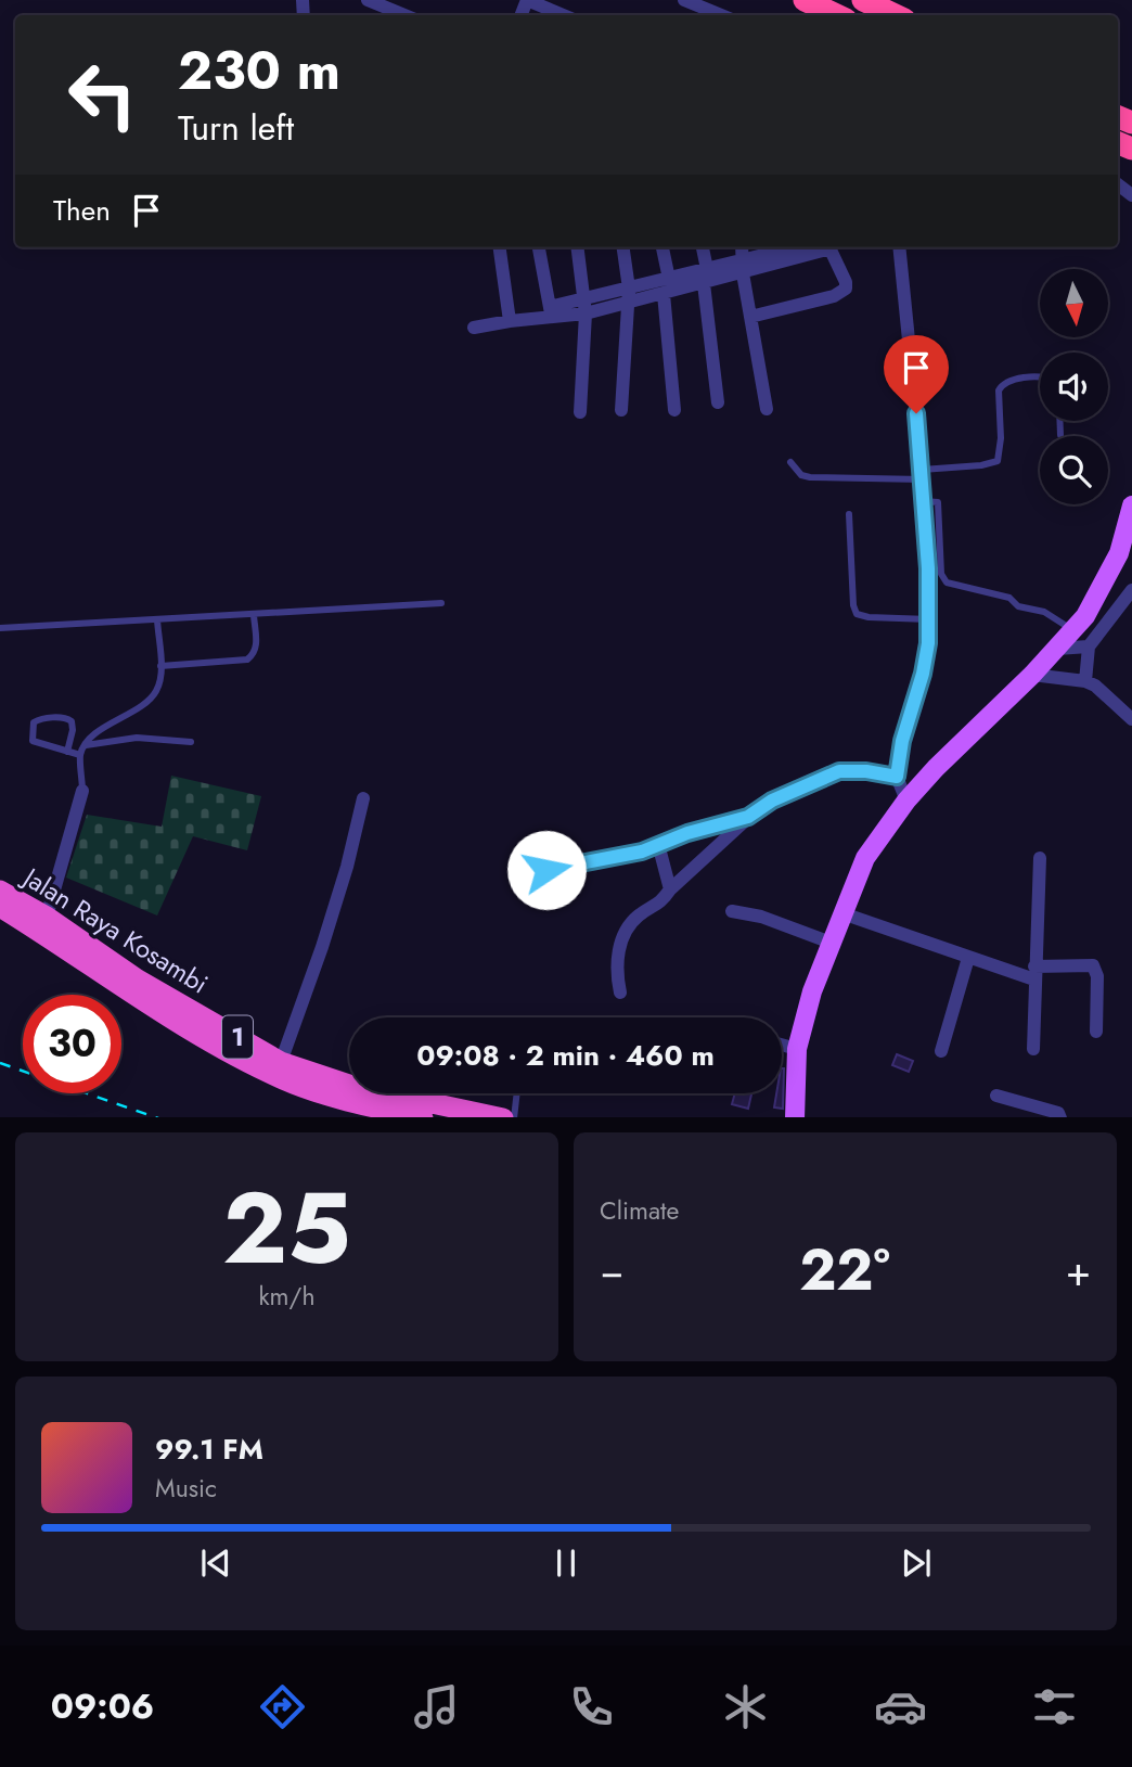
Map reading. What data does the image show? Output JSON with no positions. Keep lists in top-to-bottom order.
{
  "streets": {
    "highway": ["Jalan Raya Kosambi", "1"]
  },
  "north": "bottom",
  "page": {
    "turn": ["230 m", "Turn left"],
    "then": "Then",
    "limit": "30",
    "trip": "09:08 · 2 min · 460 m",
    "tile": [
      ["25", "km/h"],
      "Climate"
    ],
    "heat": ["−", "22°", "+"],
    "song": ["99.1 FM", "Music"],
    "tabs": "09:06"
  }
}
